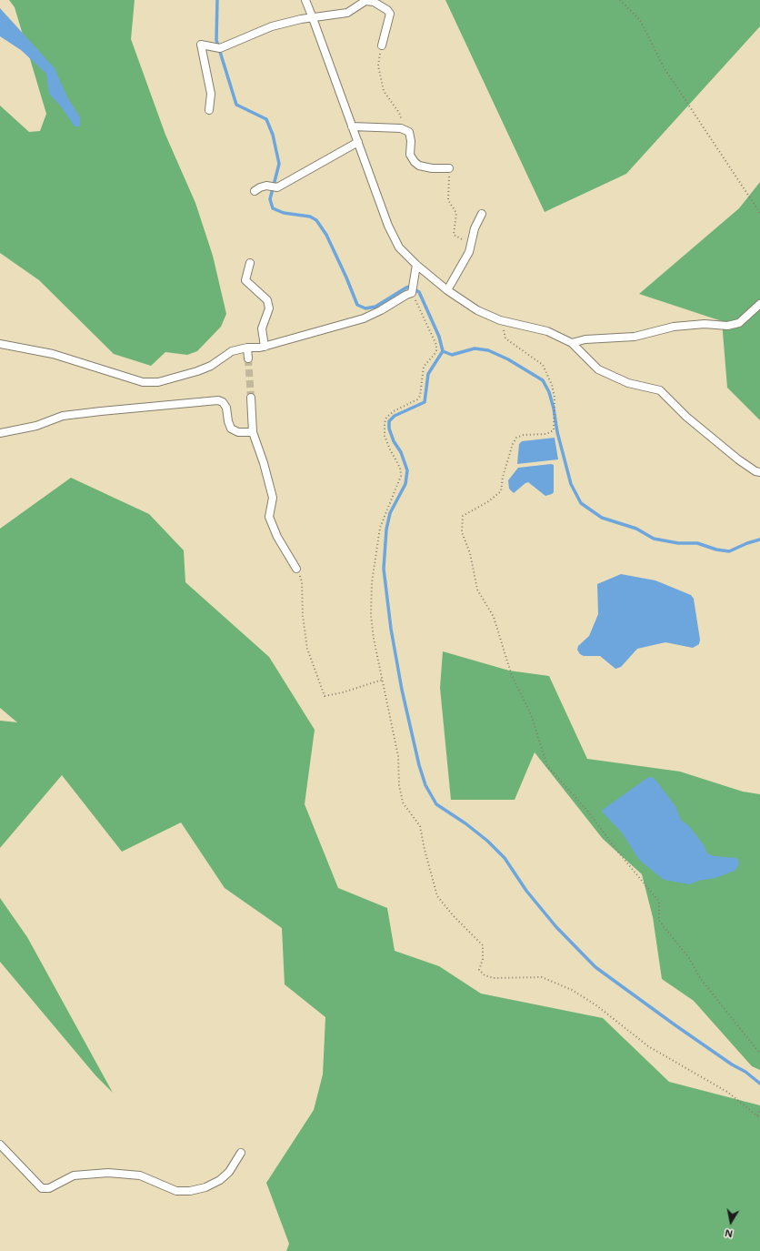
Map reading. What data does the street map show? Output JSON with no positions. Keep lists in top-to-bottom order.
{
  "north": "bottom"
}
